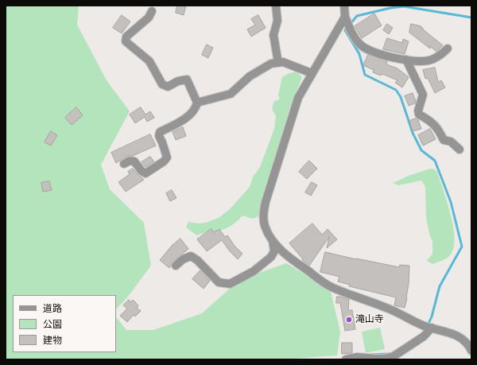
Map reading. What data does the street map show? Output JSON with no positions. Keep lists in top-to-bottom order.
{
  "places": ["滝山寺"],
  "legend": ["道路", "公園", "建物"]
}
